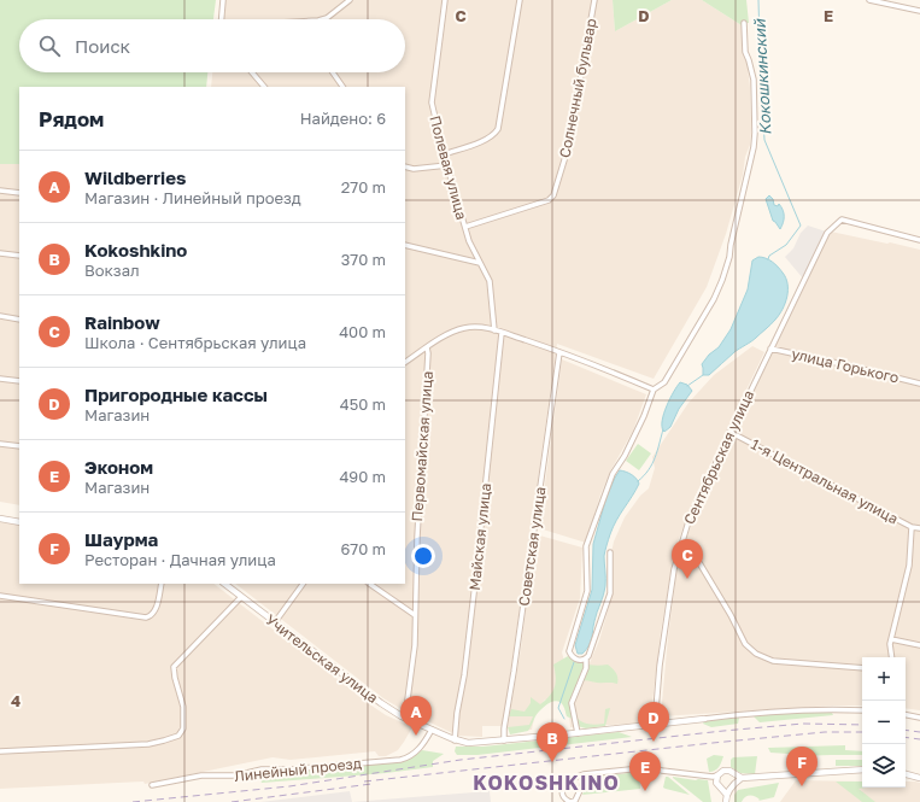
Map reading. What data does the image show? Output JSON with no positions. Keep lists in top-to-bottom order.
{
  "streets": {
    "street": [
      "Солнечный бульвар",
      "Полевая улица",
      "улица Горького",
      "Первомайская улица",
      "Сентябрьская улица",
      "1-я Центральная улица",
      "Майская улица",
      "Советская улица",
      "Учительская улица",
      "Линейный проезд"
    ]
  },
  "crossings": [
    ["Солнечный бульвар", "Полевая улица"],
    ["улица Горького", "Сентябрьская улица"],
    ["Первомайская улица", "Учительская улица"],
    ["Сентябрьская улица", "1-я Центральная улица"],
    ["Сентябрьская улица", "Учительская улица"],
    ["Майская улица", "Учительская улица"],
    ["Советская улица", "Учительская улица"],
    ["Учительская улица", "Линейный проезд"]
  ],
  "districts": ["KOKOSHKINO"],
  "water": ["Кокошкинский"],
  "page": {
    "search": "Поиск",
    "heading": ["Рядом", "Найдено: 6"],
    "list": [
      {
        "mark": "A",
        "name": "Wildberries",
        "note": "Магазин · Линейный проезд",
        "value": "270 m"
      },
      {
        "mark": "B",
        "name": "Kokoshkino",
        "note": "Вокзал",
        "value": "370 m"
      },
      {
        "mark": "C",
        "name": "Rainbow",
        "note": "Школа · Сентябрьская улица",
        "value": "400 m"
      },
      {
        "mark": "D",
        "name": "Пригородные кассы",
        "note": "Магазин",
        "value": "450 m"
      },
      {
        "mark": "E",
        "name": "Эконом",
        "note": "Магазин",
        "value": "490 m"
      },
      {
        "mark": "F",
        "name": "Шаурма",
        "note": "Ресторан · Дачная улица",
        "value": "670 m"
      }
    ],
    "pins": [
      "C",
      "A",
      "D",
      "B",
      "F",
      "E"
    ],
    "map_buttons": ["+", "−"]
  },
  "grid": {
    "columns": ["C", "D", "E"],
    "rows": ["4"]
  }
}
